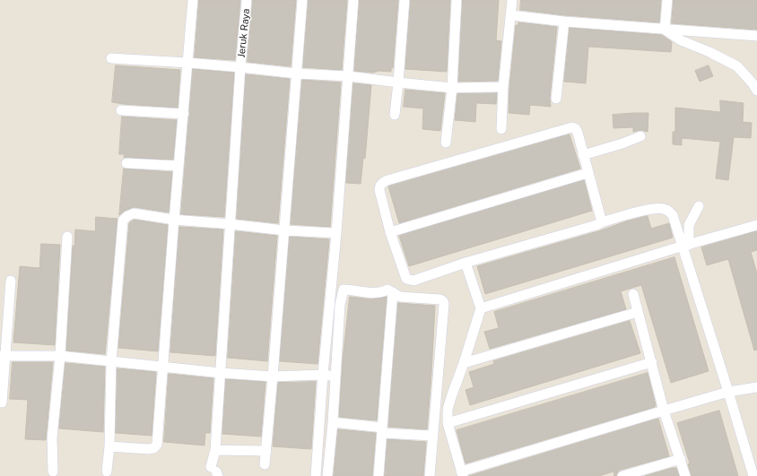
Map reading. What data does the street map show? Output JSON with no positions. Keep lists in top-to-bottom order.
{
  "streets": {
    "street": ["Jeruk Raya"]
  }
}
